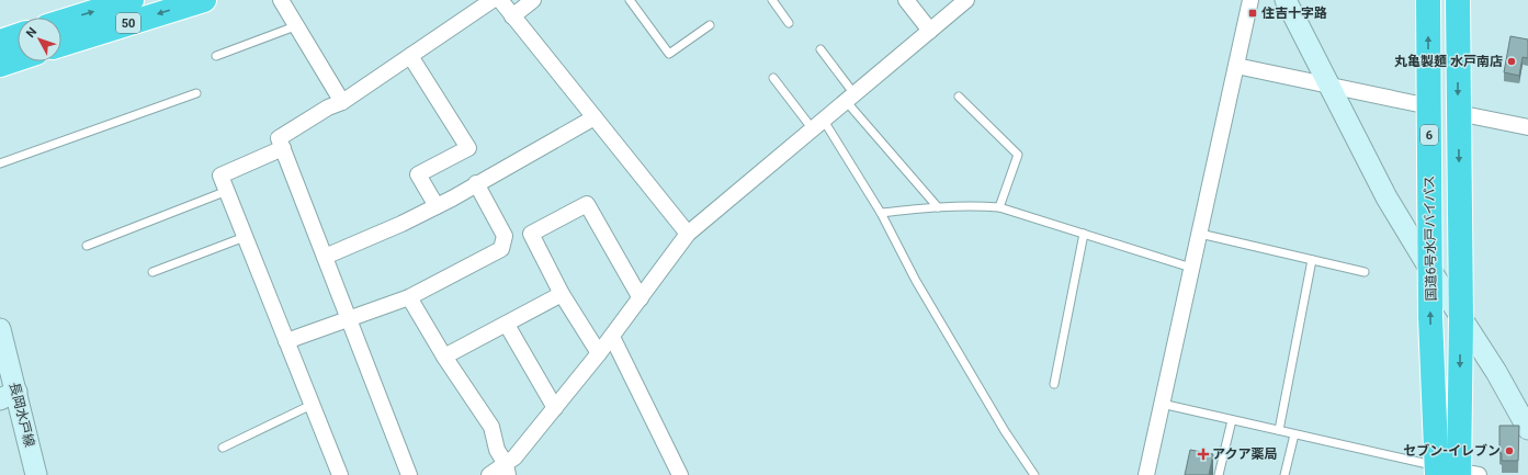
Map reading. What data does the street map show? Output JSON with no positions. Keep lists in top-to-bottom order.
{
  "streets": {
    "highway": ["50", "6", "国道6号水戸バイパス"],
    "street": ["長岡水戸線"]
  },
  "places": {
    "transit": ["住吉十字路"],
    "other": ["丸亀製麺 水戸南店", "セブン-イレブン"],
    "health": ["アクア薬局"]
  },
  "north": "top left"
}
